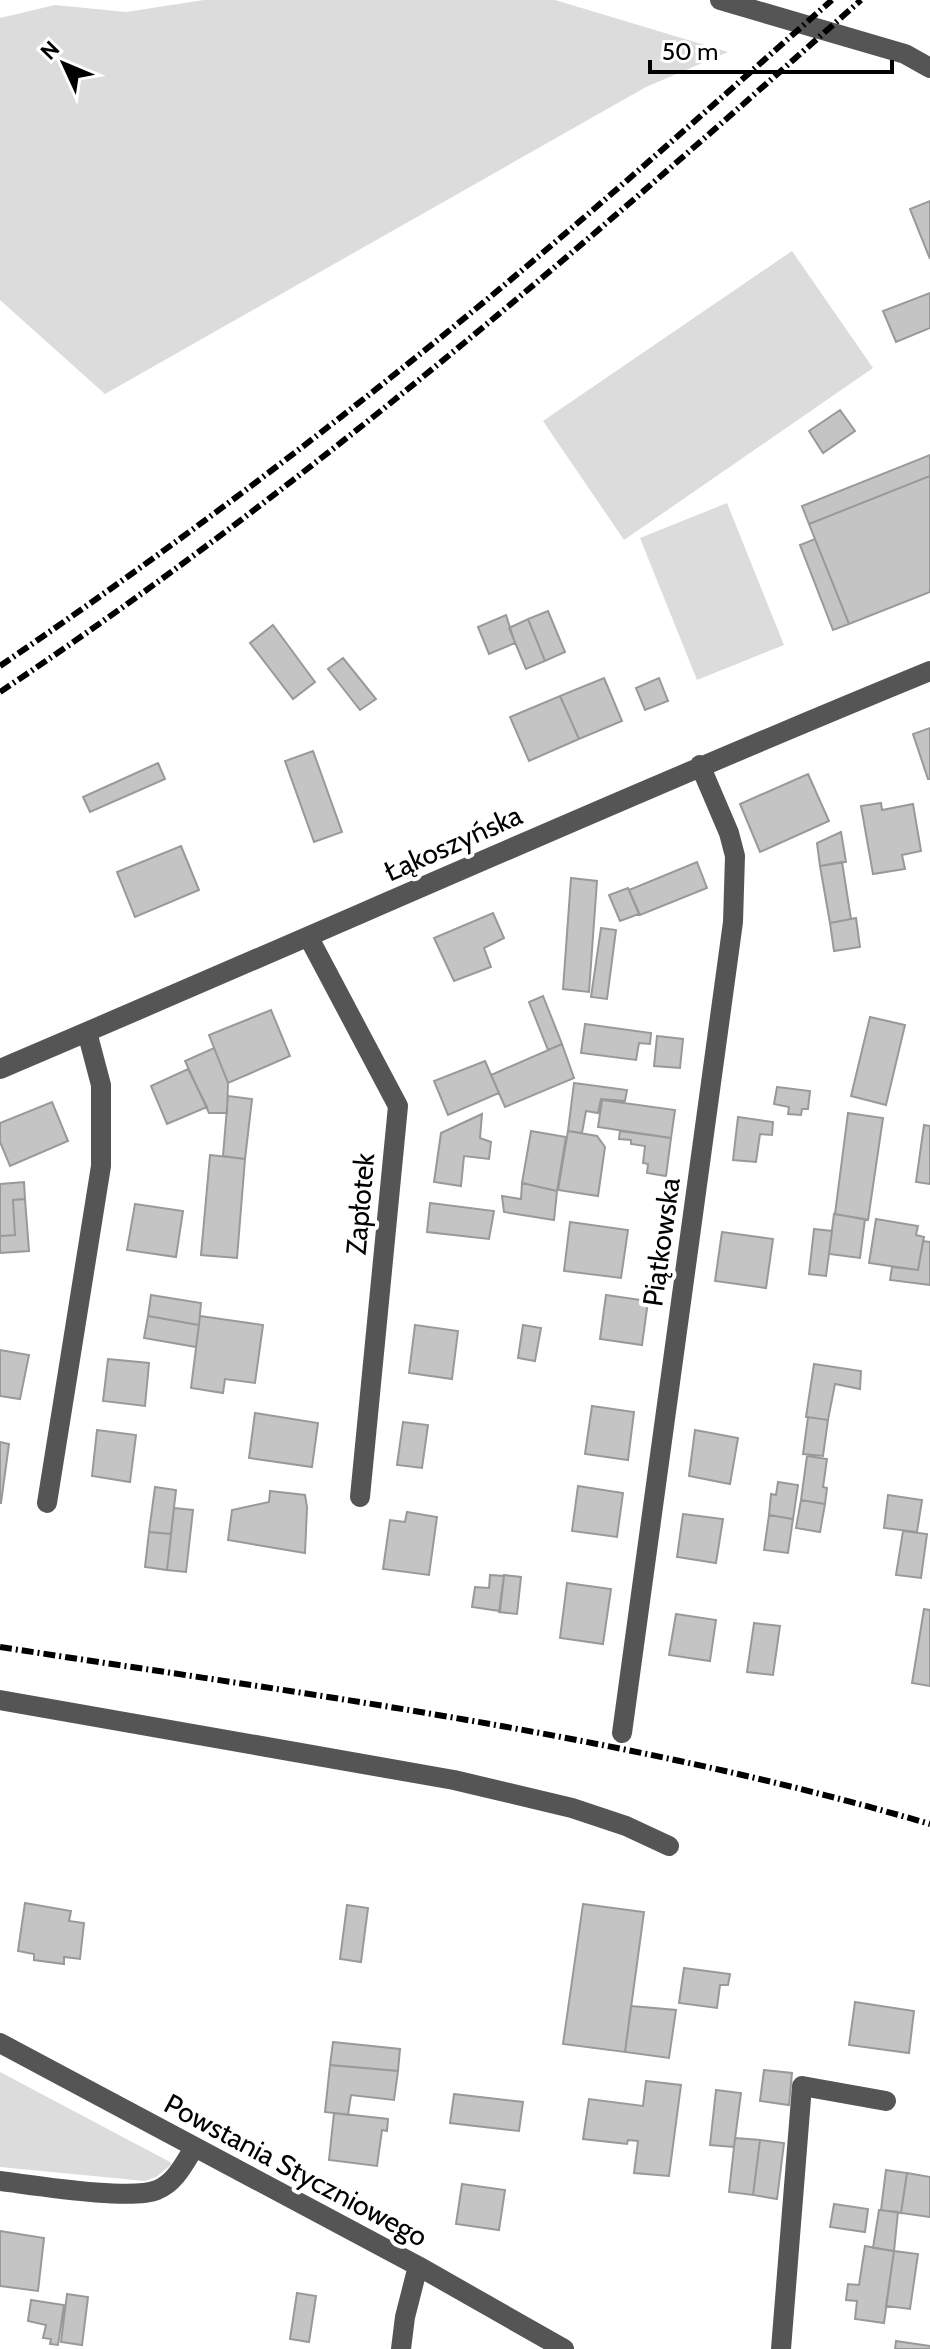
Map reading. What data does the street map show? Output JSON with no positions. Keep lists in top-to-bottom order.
{
  "streets": {
    "street": [
      "Łąkoszyńska",
      "Zapłotek",
      "Piątkowska",
      "Powstania Styczniowego"
    ]
  },
  "crossings": [
    ["Łąkoszyńska", "Zapłotek"],
    ["Łąkoszyńska", "Piątkowska"]
  ],
  "scale_bar": "50 m",
  "north": "top left"
}
